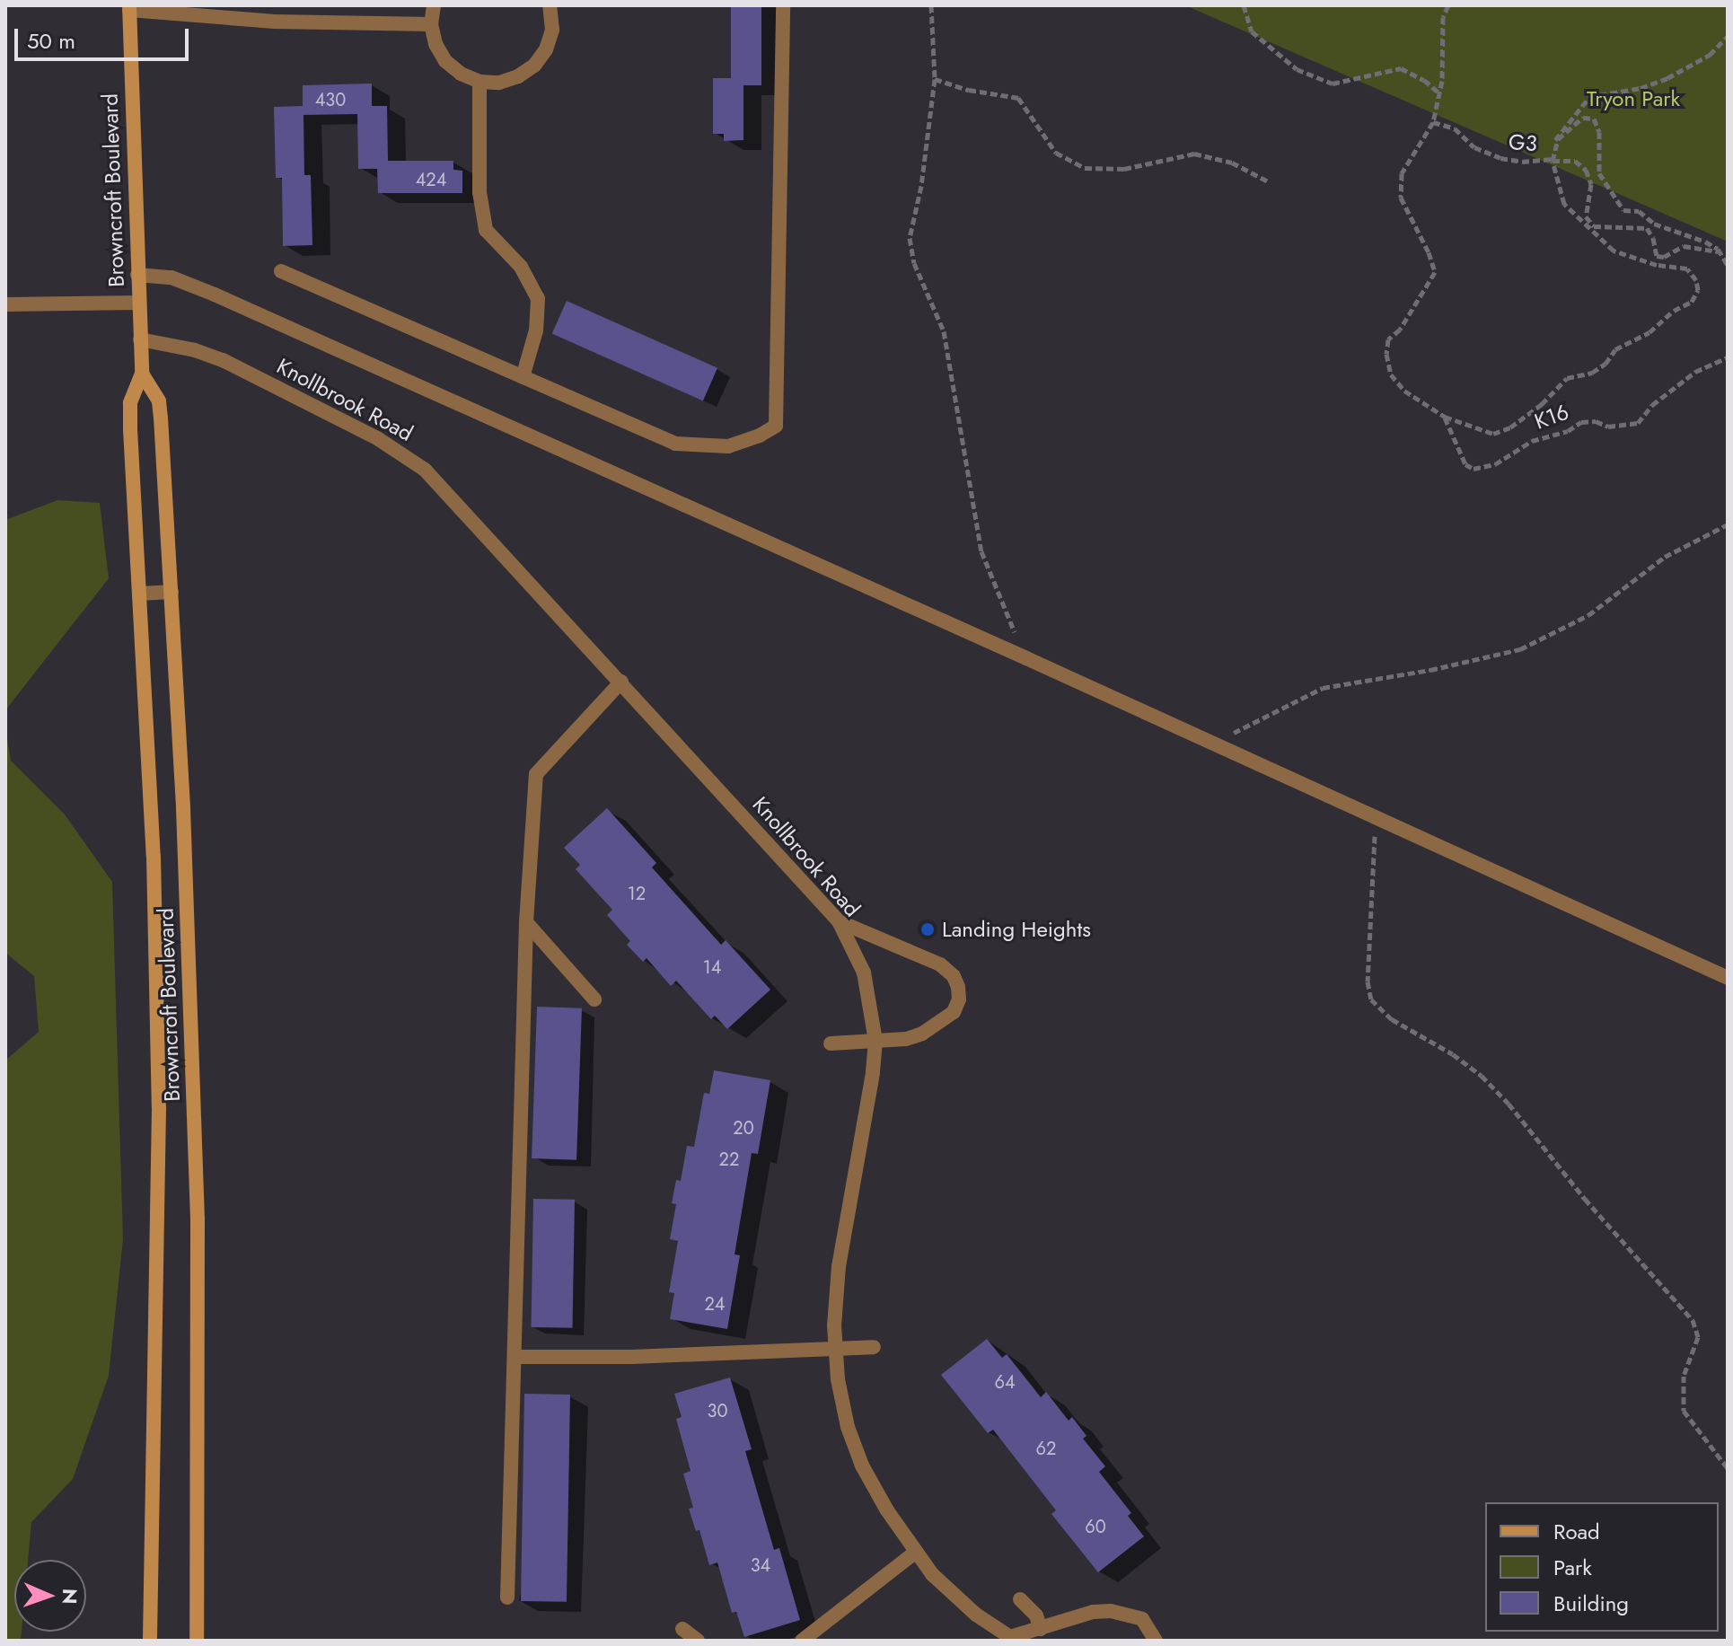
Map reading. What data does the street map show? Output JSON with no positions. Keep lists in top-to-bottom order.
{
  "streets": {
    "main road": ["Browncroft Boulevard"],
    "street": ["Knollbrook Road"],
    "path": ["G3", "K16"]
  },
  "crossings": [
    ["Browncroft Boulevard", "Knollbrook Road"]
  ],
  "parks": ["Tryon Park"],
  "places": ["Landing Heights"],
  "house_numbers": [
    "430",
    "424",
    "12",
    "14",
    "20",
    "22",
    "24",
    "64",
    "30",
    "62",
    "60",
    "34"
  ],
  "legend": ["Road", "Park", "Building"],
  "scale_bar": "50 m",
  "north": "right"
}
